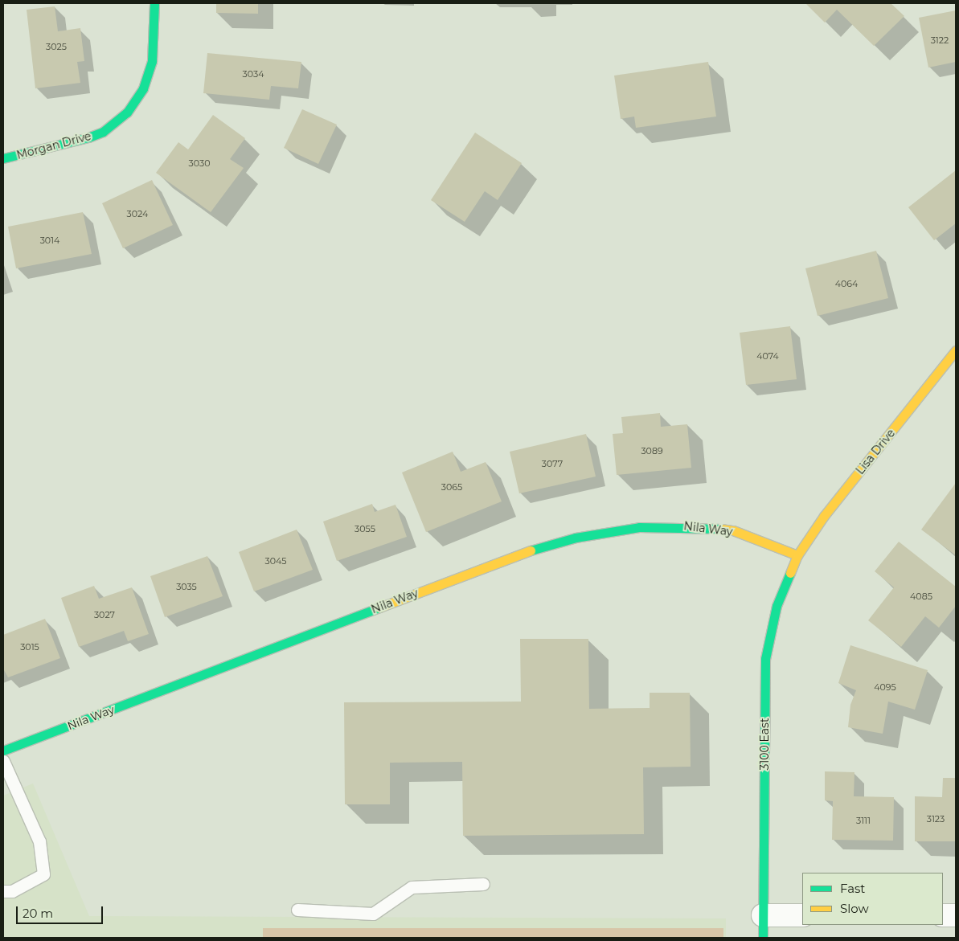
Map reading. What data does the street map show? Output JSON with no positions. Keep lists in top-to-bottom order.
{
  "streets": {
    "street": [
      "Morgan Drive",
      "Lisa Drive",
      "Nila Way",
      "3100 East"
    ]
  },
  "crossings": [
    ["Lisa Drive", "Nila Way"],
    ["Lisa Drive", "3100 East"],
    ["Nila Way", "3100 East"]
  ],
  "house_numbers": [
    "3122",
    "3025",
    "3034",
    "3030",
    "3024",
    "3014",
    "4064",
    "4074",
    "3089",
    "3077",
    "3065",
    "3055",
    "3045",
    "3035",
    "4085",
    "3027",
    "3015",
    "4095",
    "3123",
    "3111"
  ],
  "legend": ["Fast", "Slow"],
  "scale_bar": "20 m"
}
